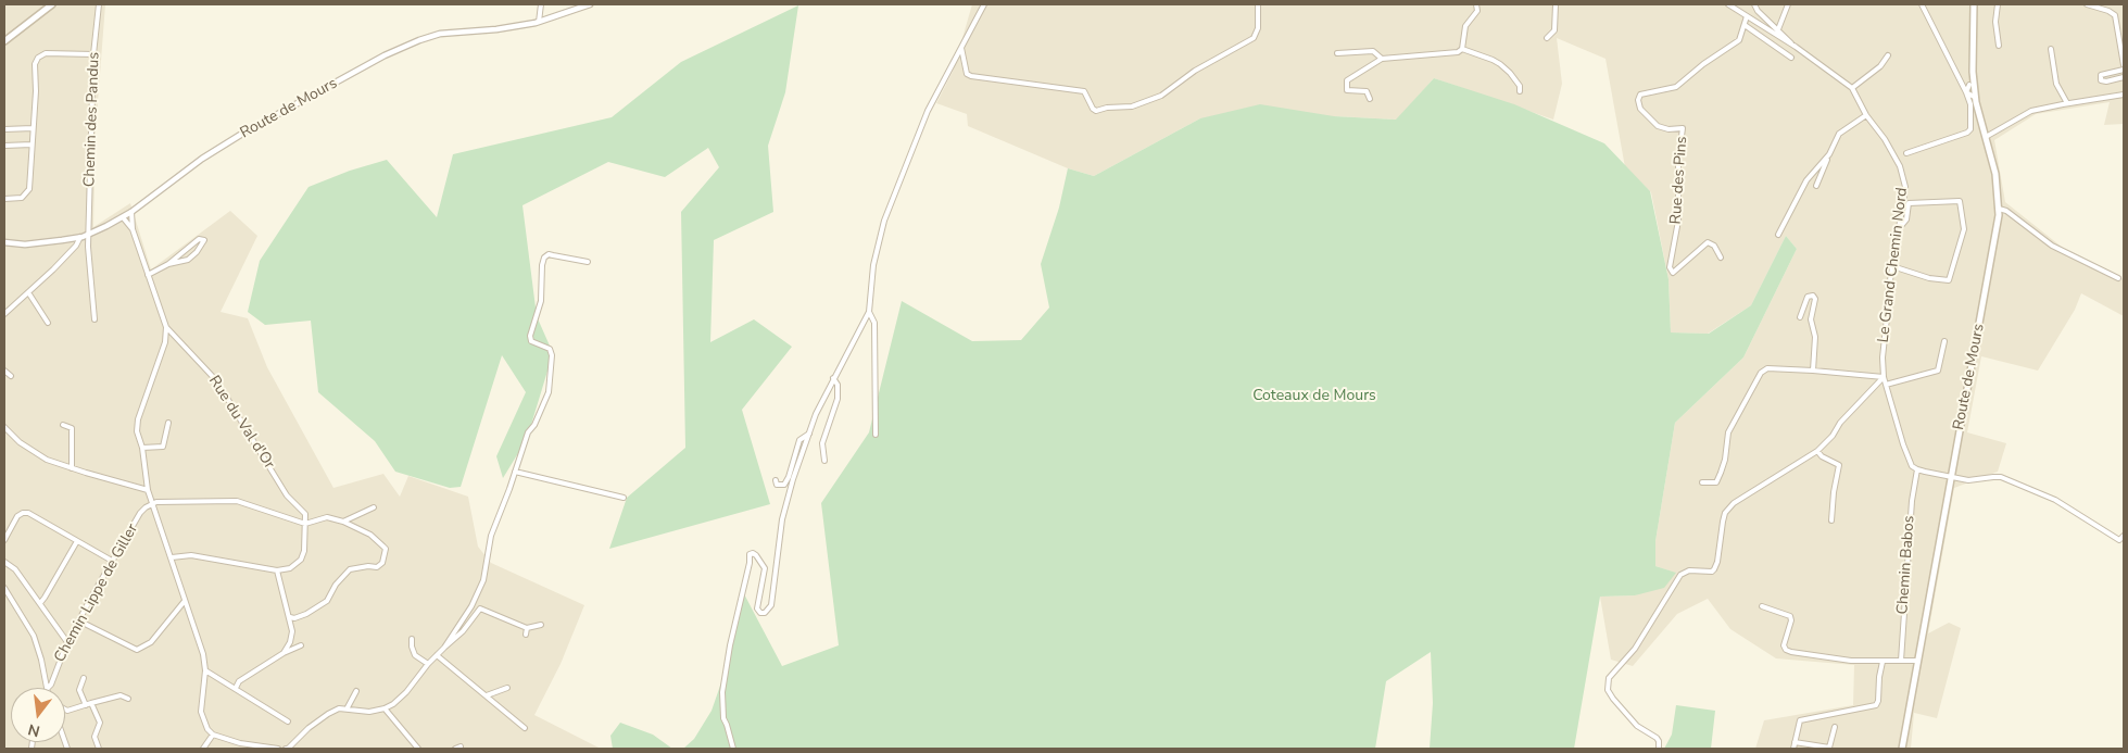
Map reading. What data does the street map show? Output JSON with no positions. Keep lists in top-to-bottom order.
{
  "streets": {
    "main road": ["Route de Mours"],
    "street": [
      "Chemin des Pandus",
      "Rue des Pins",
      "Le Grand Chemin Nord",
      "Rue du Val d'Or",
      "Chemin Babos",
      "Chemin Lippe de Giller"
    ]
  },
  "crossings": [
    ["Route de Mours", "Chemin des Pandus"],
    ["Rue des Pins", "Le Grand Chemin Nord"],
    ["Le Grand Chemin Nord", "Chemin Babos"]
  ],
  "parks": ["Coteaux de Mours"],
  "north": "bottom"
}
